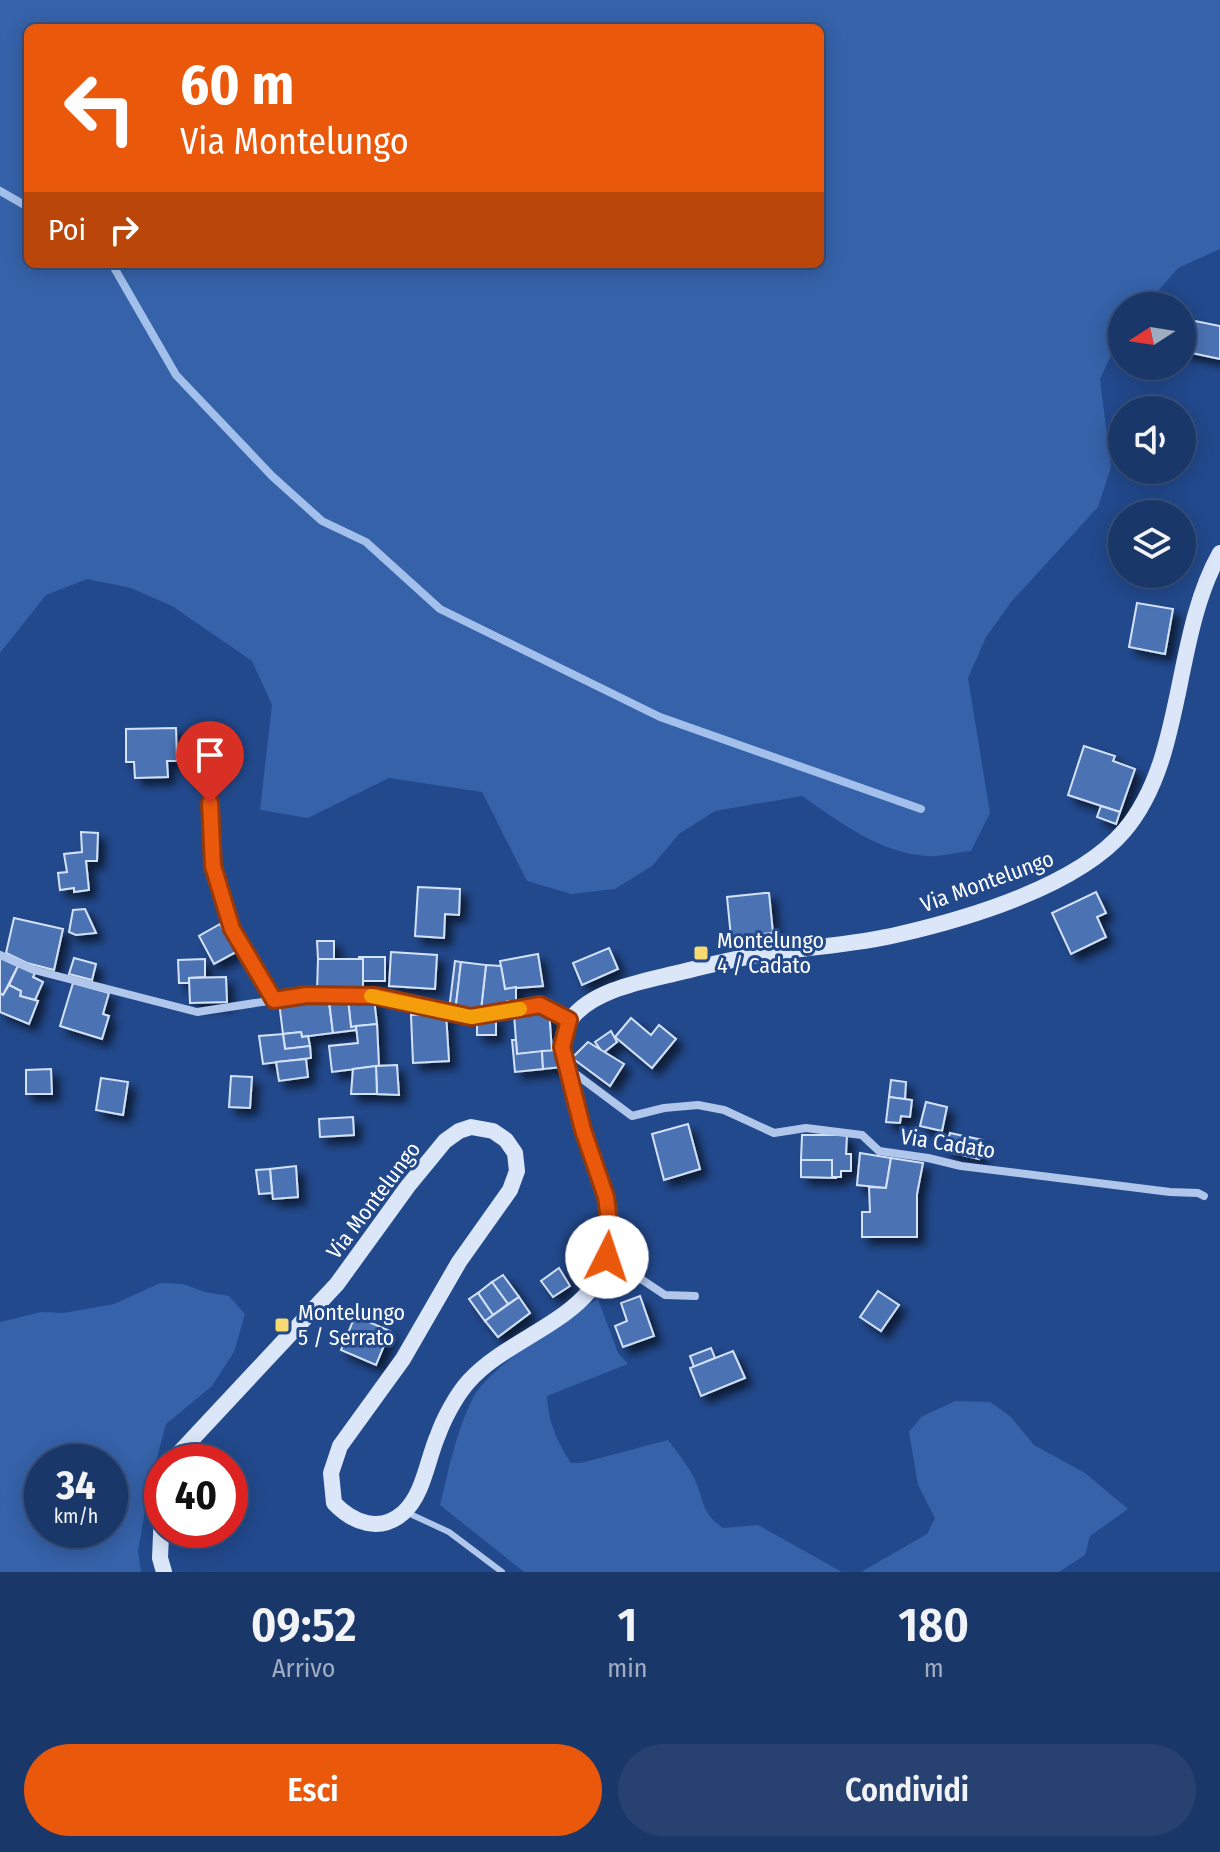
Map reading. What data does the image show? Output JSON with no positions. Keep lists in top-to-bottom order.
{
  "streets": {
    "street": ["Via Montelungo", "Via Cadato"]
  },
  "places": {
    "transit": ["Montelungo 4 / Cadato", "Montelungo 5 / Serrato"]
  },
  "north": "left",
  "page": {
    "turn": ["60 m", "Via Montelungo"],
    "then": "Poi",
    "speed": "34 km/h",
    "limit": "40",
    "eta": [
      "09:52",
      "Arrivo",
      "1",
      "min",
      "180",
      "m"
    ],
    "buttons": ["Esci", "Condividi"]
  }
}
